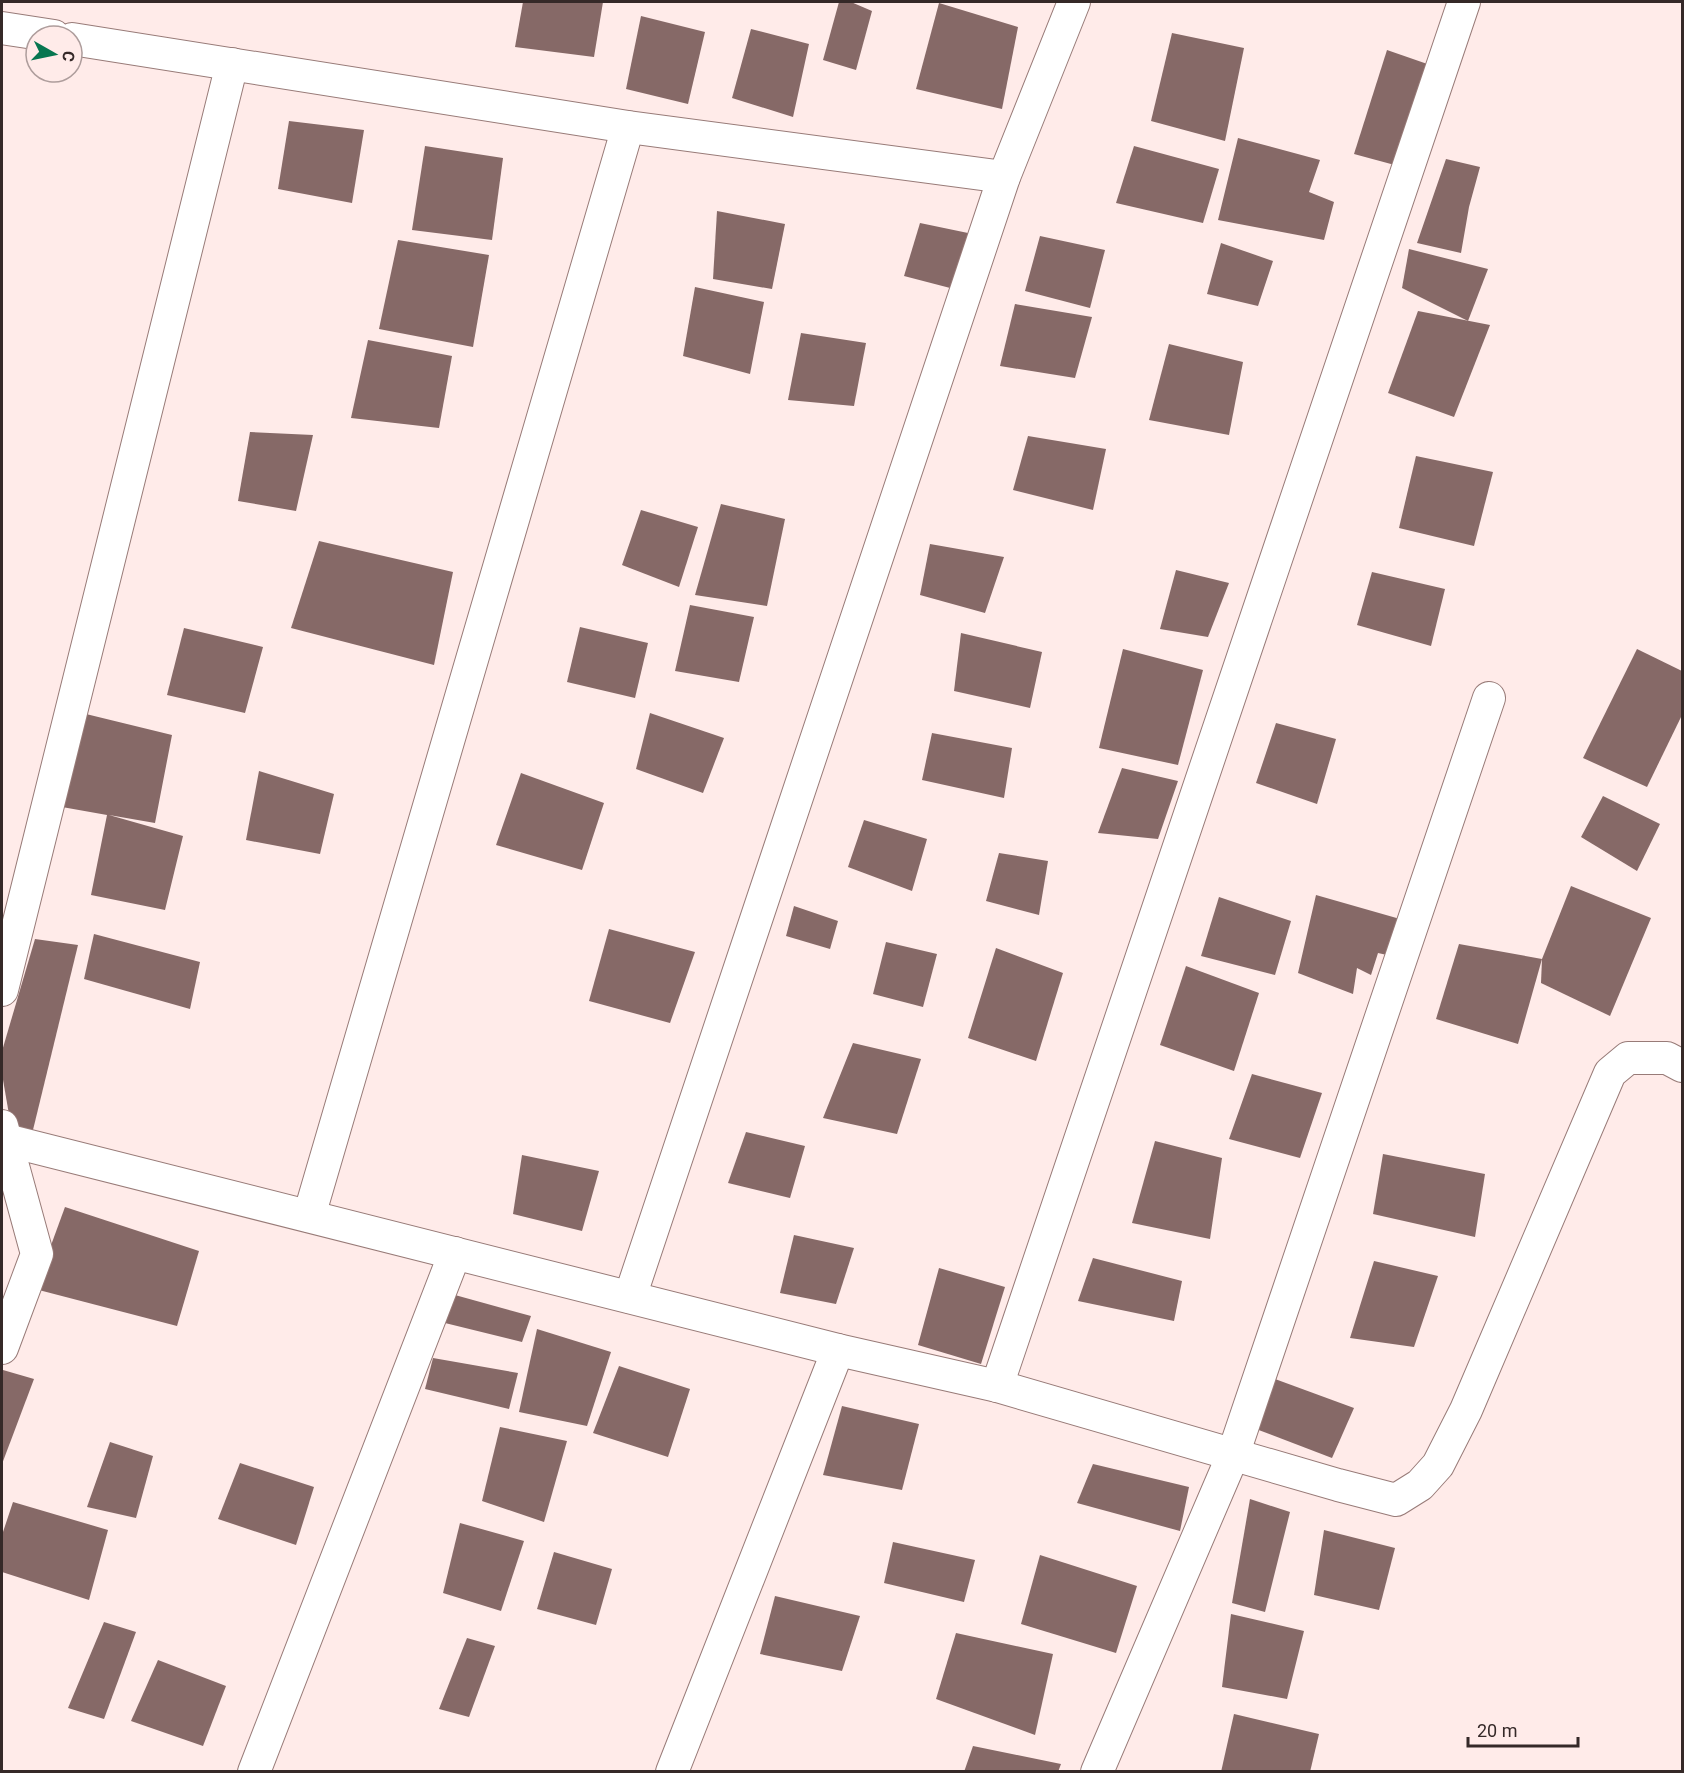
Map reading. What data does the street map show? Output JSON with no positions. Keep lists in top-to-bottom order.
{
  "scale_bar": "20 m",
  "north": "right"
}
